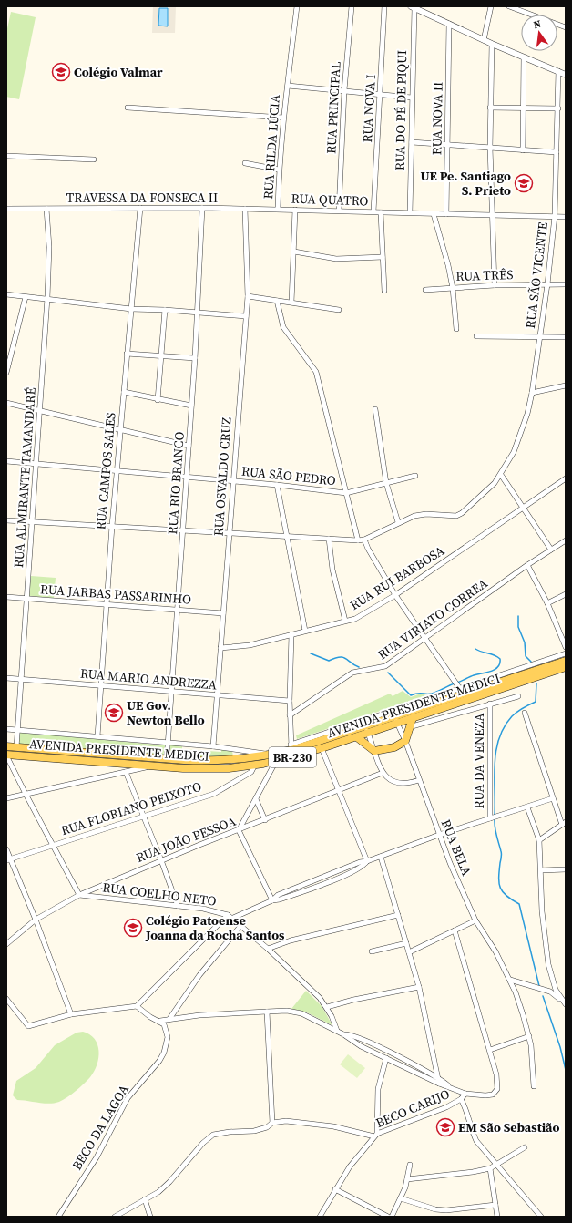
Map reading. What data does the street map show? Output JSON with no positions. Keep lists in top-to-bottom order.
{
  "streets": {
    "main road": ["AVENIDA PRESIDENTE MEDICI", "BR-230"],
    "street": [
      "RUA PRINCIPAL",
      "RUA NOVA I",
      "RUA DO PÉ DE PIQUI",
      "RUA NOVA II",
      "RUA RILDA LÚCIA",
      "TRAVESSA DA FONSECA II",
      "RUA QUATRO",
      "RUA TRÊS",
      "RUA SÃO VICENTE",
      "RUA CAMPOS SALES",
      "RUA SÃO PEDRO",
      "RUA OSVALDO CRUZ",
      "RUA ALMIRANTE TAMANDARÉ",
      "RUA RIO BRANCO",
      "RUA RUI BARBOSA",
      "RUA JARBAS PASSARINHO",
      "RUA VIRIATO CORREA",
      "RUA MARIO ANDREZZA",
      "RUA DA VENEZA",
      "RUA FLORIANO PEIXOTO",
      "RUA JOÃO PESSOA",
      "RUA BELA",
      "RUA COELHO NETO",
      "BECO CARIJO",
      "BECO DA LAGOA"
    ]
  },
  "crossings": [
    ["RUA PRINCIPAL", "RUA QUATRO"],
    ["RUA NOVA I", "RUA QUATRO"],
    ["RUA DO PÉ DE PIQUI", "RUA QUATRO"],
    ["RUA NOVA II", "RUA QUATRO"],
    ["RUA RILDA LÚCIA", "TRAVESSA DA FONSECA II"],
    ["RUA RILDA LÚCIA", "RUA QUATRO"],
    ["TRAVESSA DA FONSECA II", "RUA QUATRO"],
    ["TRAVESSA DA FONSECA II", "RUA CAMPOS SALES"],
    ["TRAVESSA DA FONSECA II", "RUA OSVALDO CRUZ"],
    ["TRAVESSA DA FONSECA II", "RUA ALMIRANTE TAMANDARÉ"],
    ["TRAVESSA DA FONSECA II", "RUA RIO BRANCO"],
    ["RUA QUATRO", "RUA SÃO VICENTE"],
    ["RUA TRÊS", "RUA SÃO VICENTE"],
    ["RUA CAMPOS SALES", "RUA SÃO PEDRO"],
    ["RUA CAMPOS SALES", "RUA JARBAS PASSARINHO"],
    ["RUA CAMPOS SALES", "RUA MARIO ANDREZZA"],
    ["RUA CAMPOS SALES", "AVENIDA PRESIDENTE MEDICI"],
    ["RUA SÃO PEDRO", "RUA OSVALDO CRUZ"],
    ["RUA SÃO PEDRO", "RUA ALMIRANTE TAMANDARÉ"],
    ["RUA SÃO PEDRO", "RUA RIO BRANCO"],
    ["RUA OSVALDO CRUZ", "RUA RUI BARBOSA"],
    ["RUA OSVALDO CRUZ", "RUA JARBAS PASSARINHO"],
    ["RUA OSVALDO CRUZ", "RUA MARIO ANDREZZA"],
    ["RUA OSVALDO CRUZ", "AVENIDA PRESIDENTE MEDICI"],
    ["RUA ALMIRANTE TAMANDARÉ", "RUA JARBAS PASSARINHO"],
    ["RUA ALMIRANTE TAMANDARÉ", "RUA MARIO ANDREZZA"],
    ["RUA ALMIRANTE TAMANDARÉ", "AVENIDA PRESIDENTE MEDICI"],
    ["RUA RIO BRANCO", "RUA JARBAS PASSARINHO"],
    ["RUA RIO BRANCO", "RUA MARIO ANDREZZA"],
    ["RUA RIO BRANCO", "AVENIDA PRESIDENTE MEDICI"],
    ["AVENIDA PRESIDENTE MEDICI", "RUA DA VENEZA"],
    ["AVENIDA PRESIDENTE MEDICI", "RUA FLORIANO PEIXOTO"],
    ["AVENIDA PRESIDENTE MEDICI", "RUA BELA"],
    ["RUA JOÃO PESSOA", "RUA COELHO NETO"]
  ],
  "places": {
    "school or university": [
      "Colégio Valmar",
      "UE Pe. Santiago S. Prieto",
      "UE Gov. Newton Bello",
      "Colégio Patoense Joanna da Rocha Santos",
      "EM São Sebastião"
    ]
  },
  "north": "top"
}
